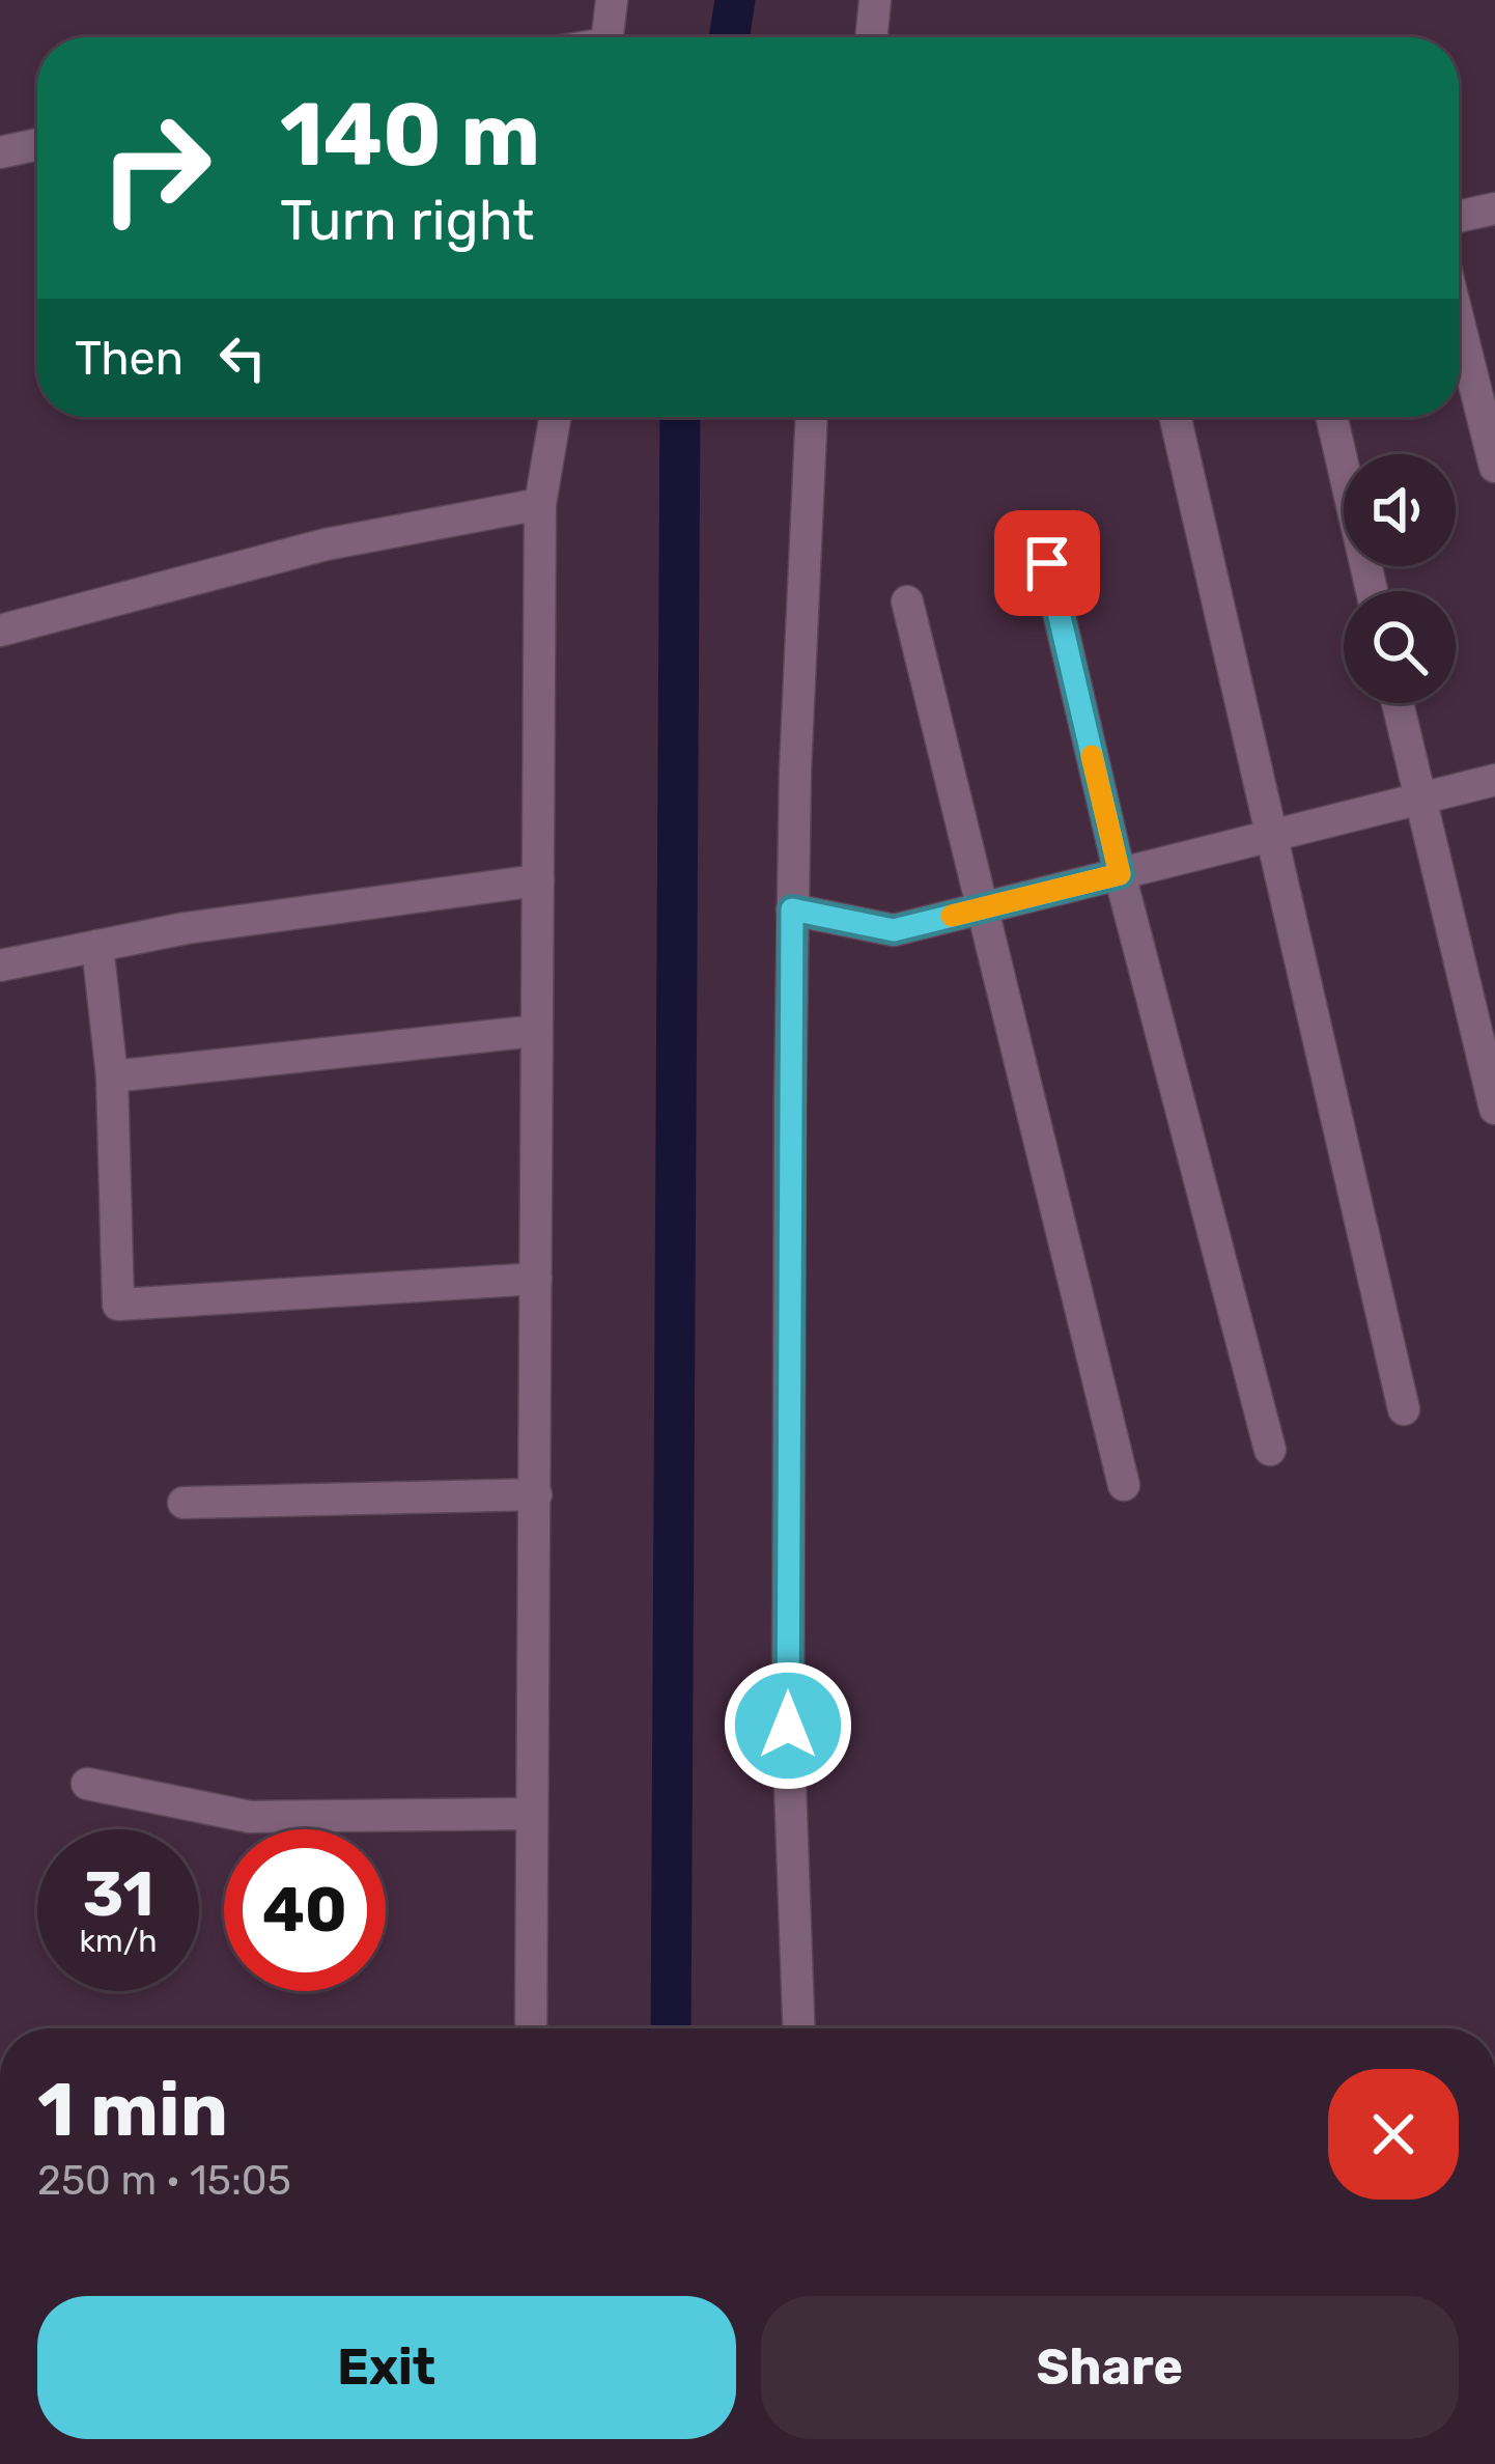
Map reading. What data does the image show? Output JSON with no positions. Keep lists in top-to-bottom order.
{
  "page": {
    "turn": ["140 m", "Turn right"],
    "then": "Then",
    "speed": "31 km/h",
    "limit": "40",
    "heading": ["1 min", "250 m · 15:05"],
    "buttons": ["Exit", "Share"]
  }
}
